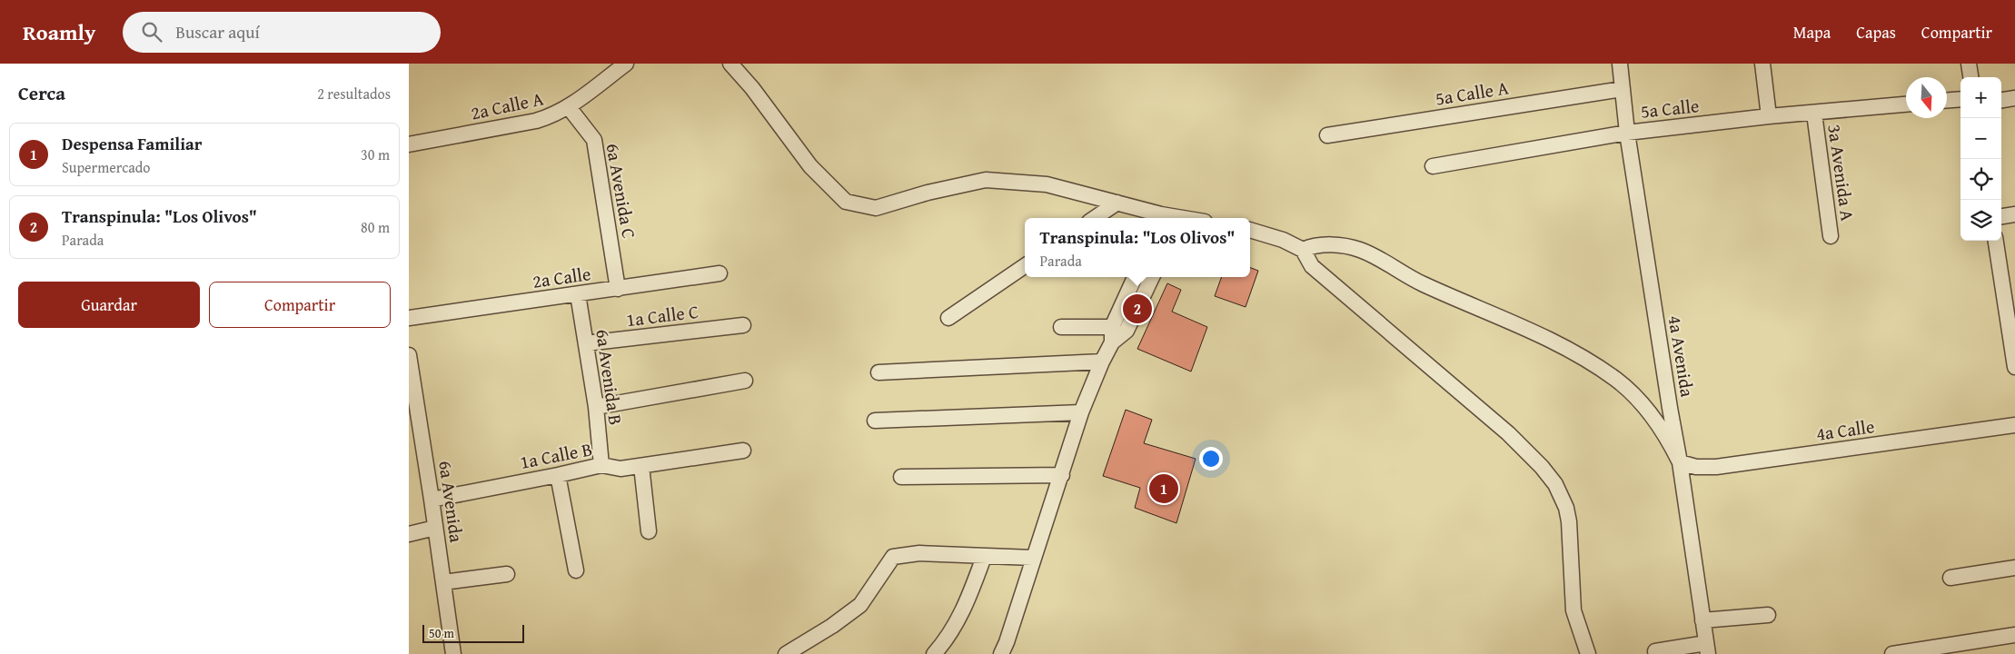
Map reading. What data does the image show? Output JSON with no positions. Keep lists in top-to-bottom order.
{
  "streets": {
    "street": [
      "5a Calle A",
      "2a Calle A",
      "5a Calle",
      "3a Avenida A",
      "6a Avenida C",
      "2a Calle",
      "1a Calle C",
      "4a Avenida",
      "6a Avenida B",
      "4a Calle",
      "1a Calle B",
      "6a Avenida"
    ]
  },
  "crossings": [
    ["5a Calle A", "4a Avenida"],
    ["2a Calle A", "6a Avenida C"],
    ["5a Calle", "3a Avenida A"],
    ["5a Calle", "4a Avenida"],
    ["6a Avenida C", "2a Calle"],
    ["2a Calle", "6a Avenida B"],
    ["1a Calle C", "6a Avenida B"],
    ["4a Avenida", "4a Calle"],
    ["6a Avenida B", "1a Calle B"],
    ["1a Calle B", "6a Avenida"]
  ],
  "scale_bar": "50 m",
  "north": "bottom",
  "page": {
    "header": "Roamly",
    "search": "Buscar aquí",
    "nav": ["Mapa", "Capas", "Compartir"],
    "heading": ["Cerca", "2 resultados"],
    "map_buttons": ["+", "−"],
    "list": [
      {
        "mark": "1",
        "name": "Despensa Familiar",
        "note": "Supermercado",
        "value": "30 m"
      },
      {
        "mark": "2",
        "name": "Transpinula: \"Los Olivos\"",
        "note": "Parada",
        "value": "80 m"
      }
    ],
    "popup": ["Transpinula: \"Los Olivos\"", "Parada"],
    "buttons": ["Guardar", "Compartir"],
    "pins": ["2", "1"],
    "scale": "50 m"
  }
}
